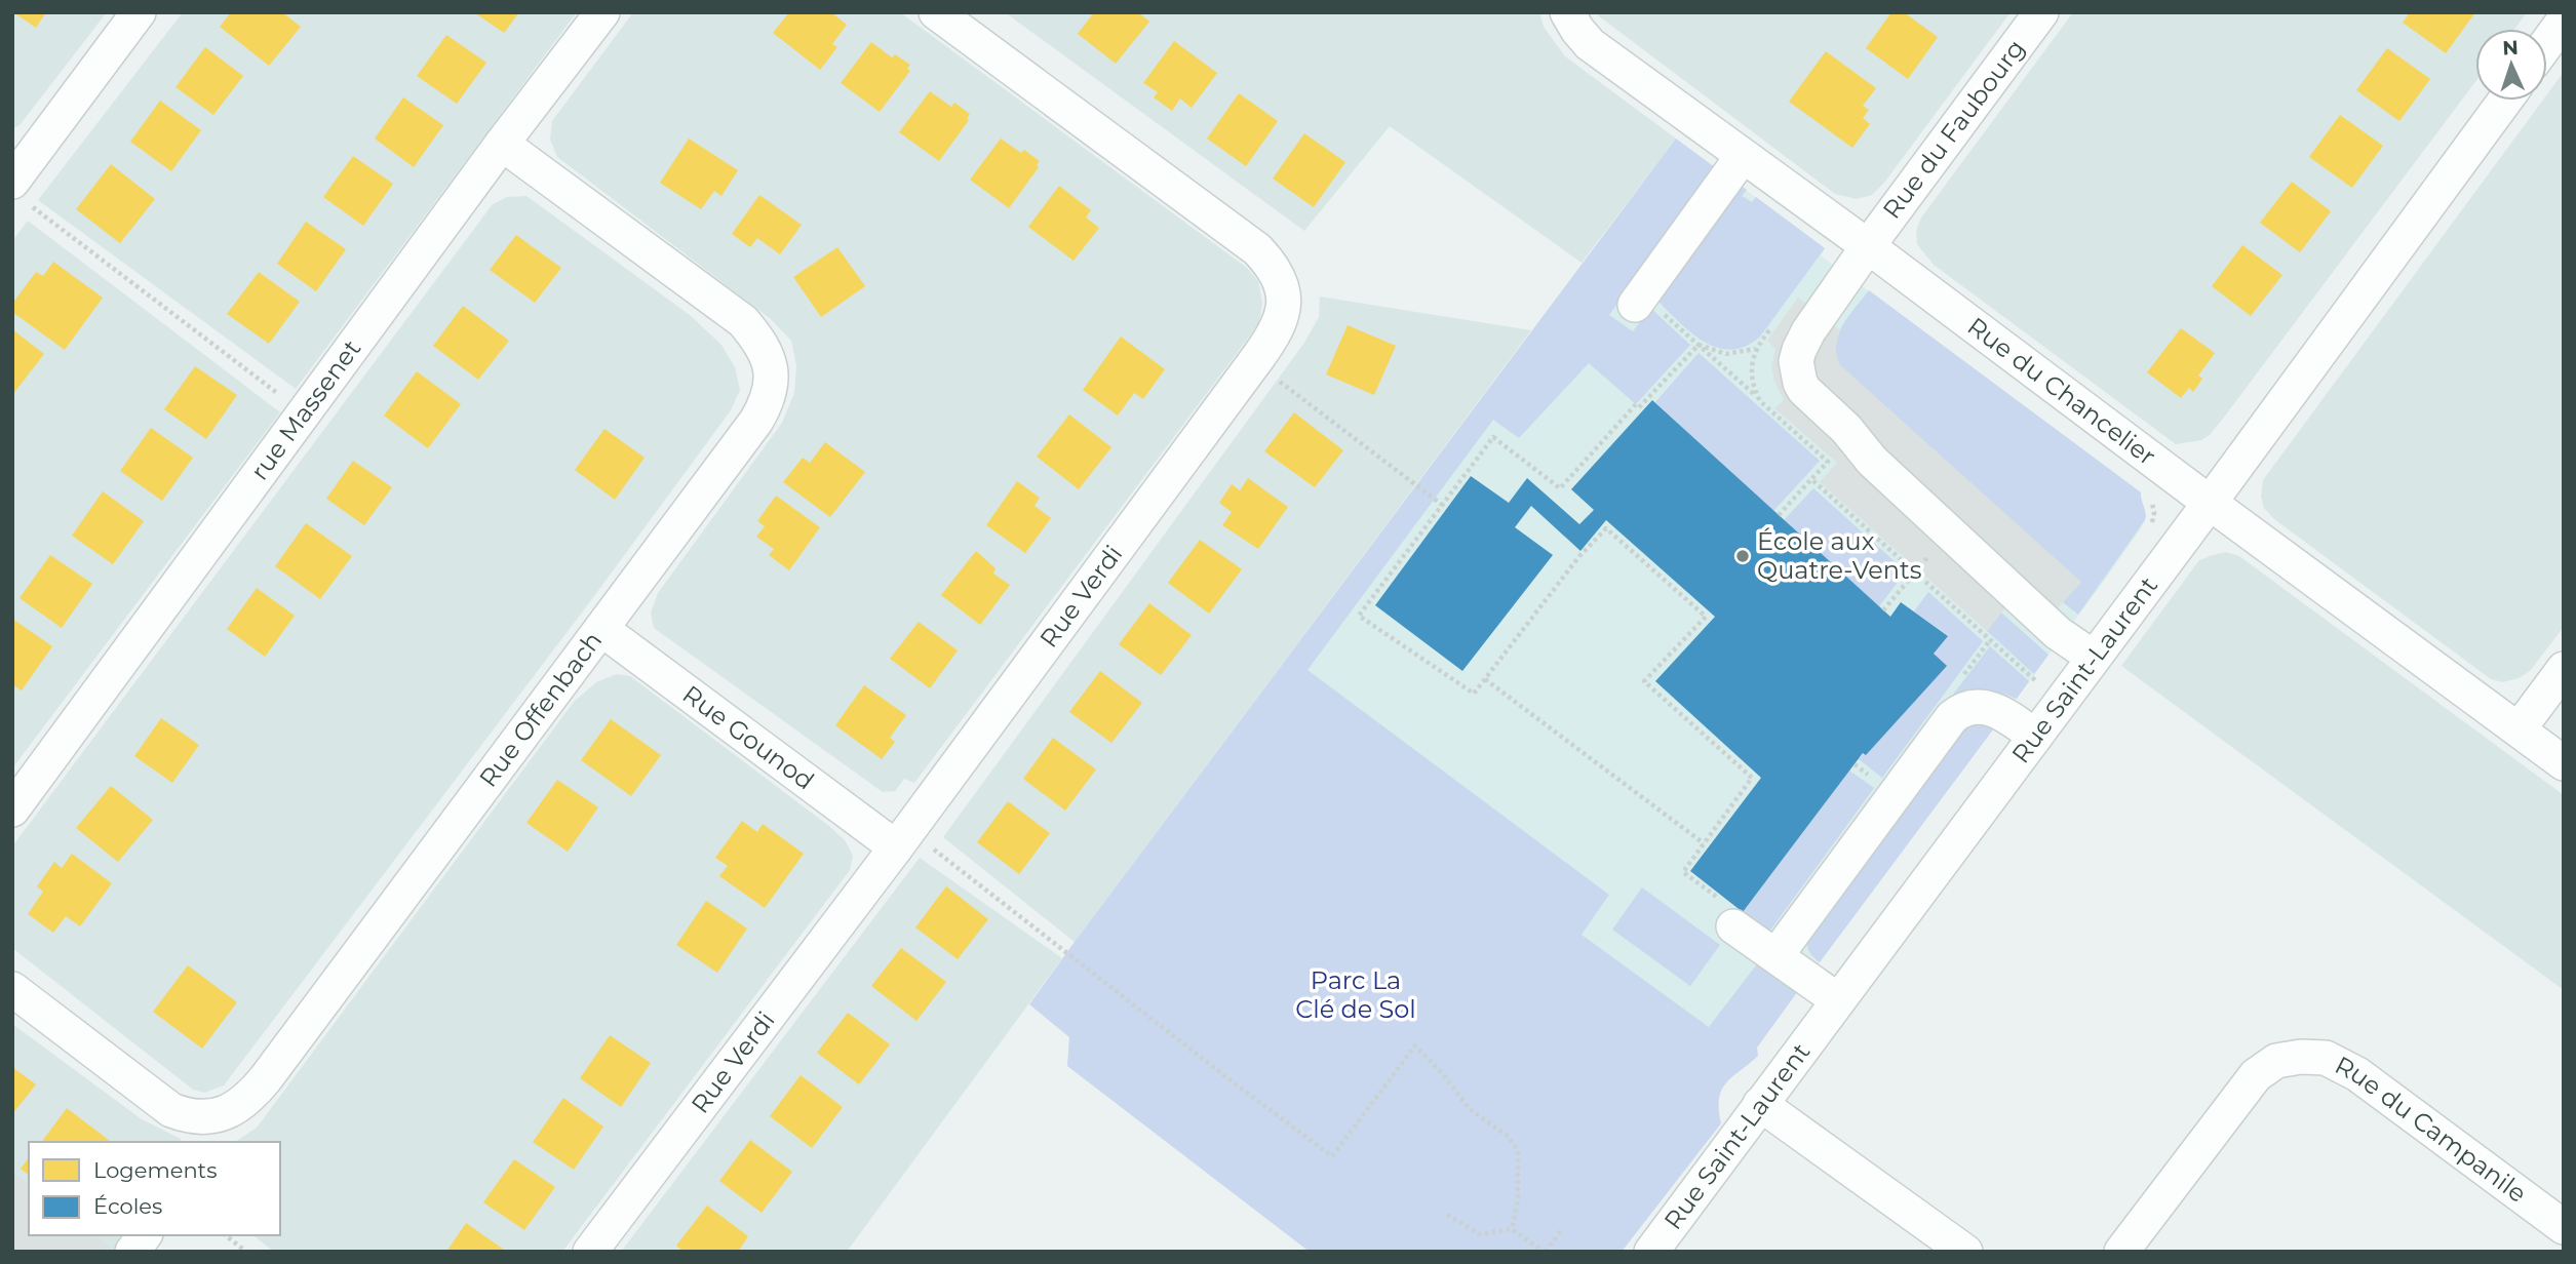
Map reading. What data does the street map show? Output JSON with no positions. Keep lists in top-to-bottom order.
{
  "streets": {
    "street": [
      "Rue du Faubourg",
      "Rue du Chancelier",
      "rue Massenet",
      "Rue Verdi",
      "Rue Saint-Laurent",
      "Rue Offenbach",
      "Rue Gounod",
      "Rue du Campanile"
    ]
  },
  "crossings": [
    ["Rue du Faubourg", "Rue du Chancelier"],
    ["Rue du Faubourg", "Rue Saint-Laurent"],
    ["Rue du Chancelier", "Rue Saint-Laurent"],
    ["rue Massenet", "Rue Offenbach"],
    ["Rue Verdi", "Rue Gounod"],
    ["Rue Offenbach", "Rue Gounod"]
  ],
  "parks": ["Parc La Clé de Sol"],
  "places": ["École aux Quatre-Vents"],
  "legend": ["Logements", "Écoles"],
  "north": "top"
}
